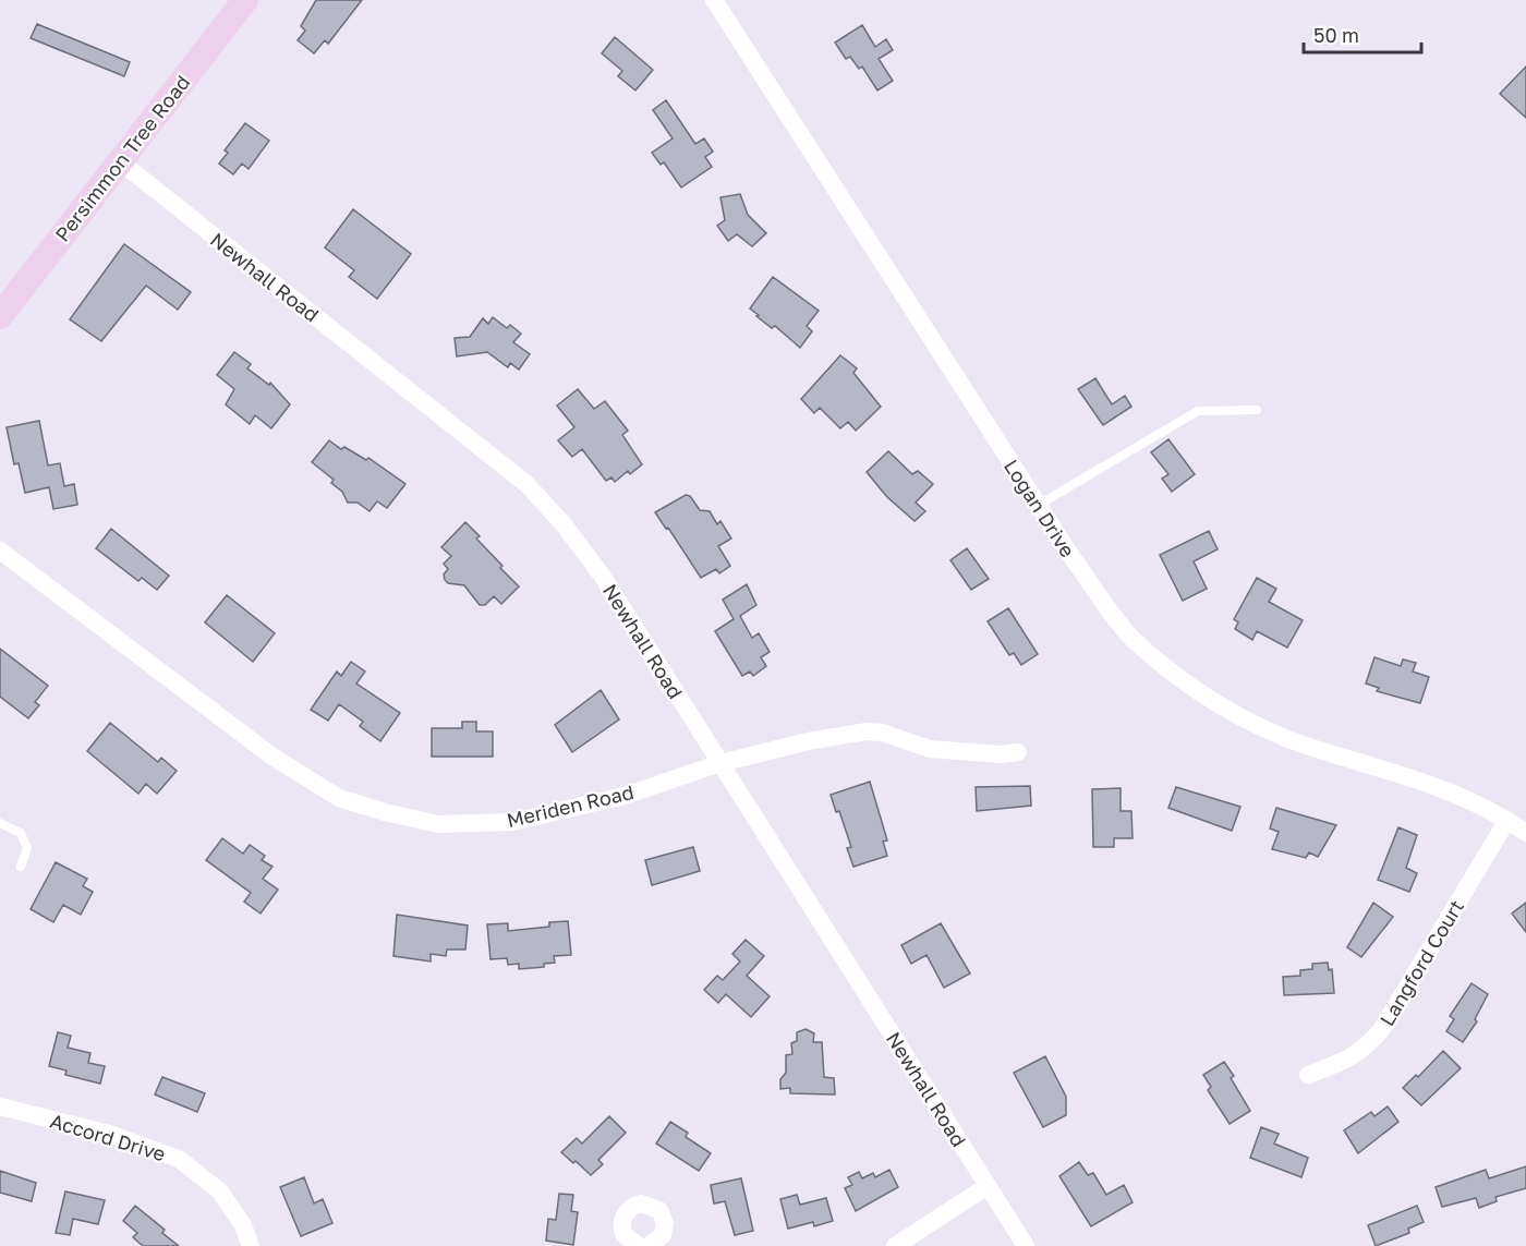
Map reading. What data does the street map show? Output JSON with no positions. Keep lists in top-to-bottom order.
{
  "streets": {
    "main road": ["Persimmon Tree Road"],
    "street": [
      "Newhall Road",
      "Logan Drive",
      "Meriden Road",
      "Langford Court",
      "Accord Drive"
    ]
  },
  "crossings": [
    ["Persimmon Tree Road", "Newhall Road"],
    ["Newhall Road", "Meriden Road"],
    ["Logan Drive", "Langford Court"]
  ],
  "scale_bar": "50 m"
}
